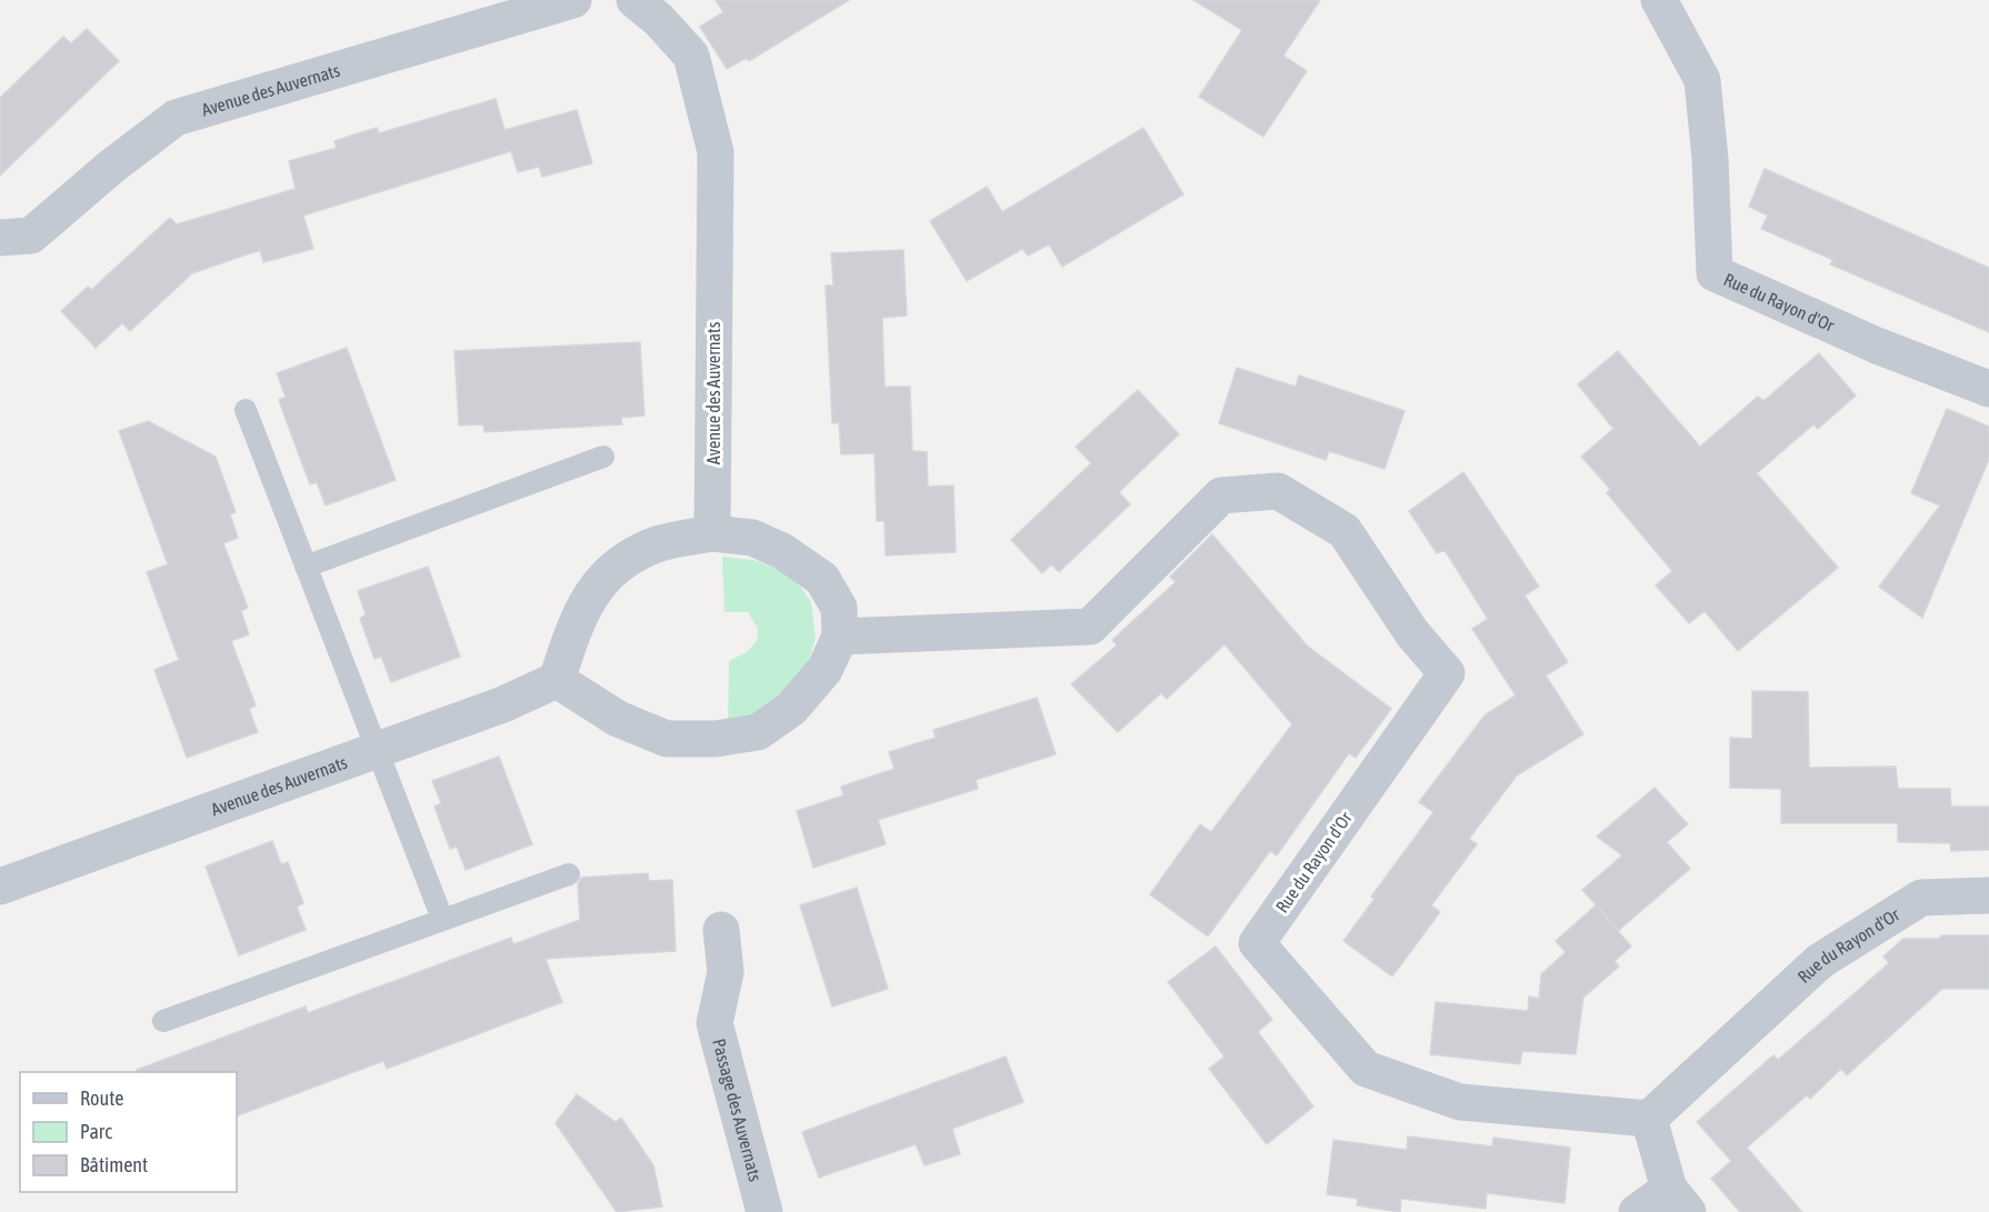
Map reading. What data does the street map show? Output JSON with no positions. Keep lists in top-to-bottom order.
{
  "streets": {
    "street": ["Avenue des Auvernats", "Rue du Rayon d'Or", "Passage des Auvernats"]
  },
  "legend": ["Route", "Parc", "Bâtiment"]
}
